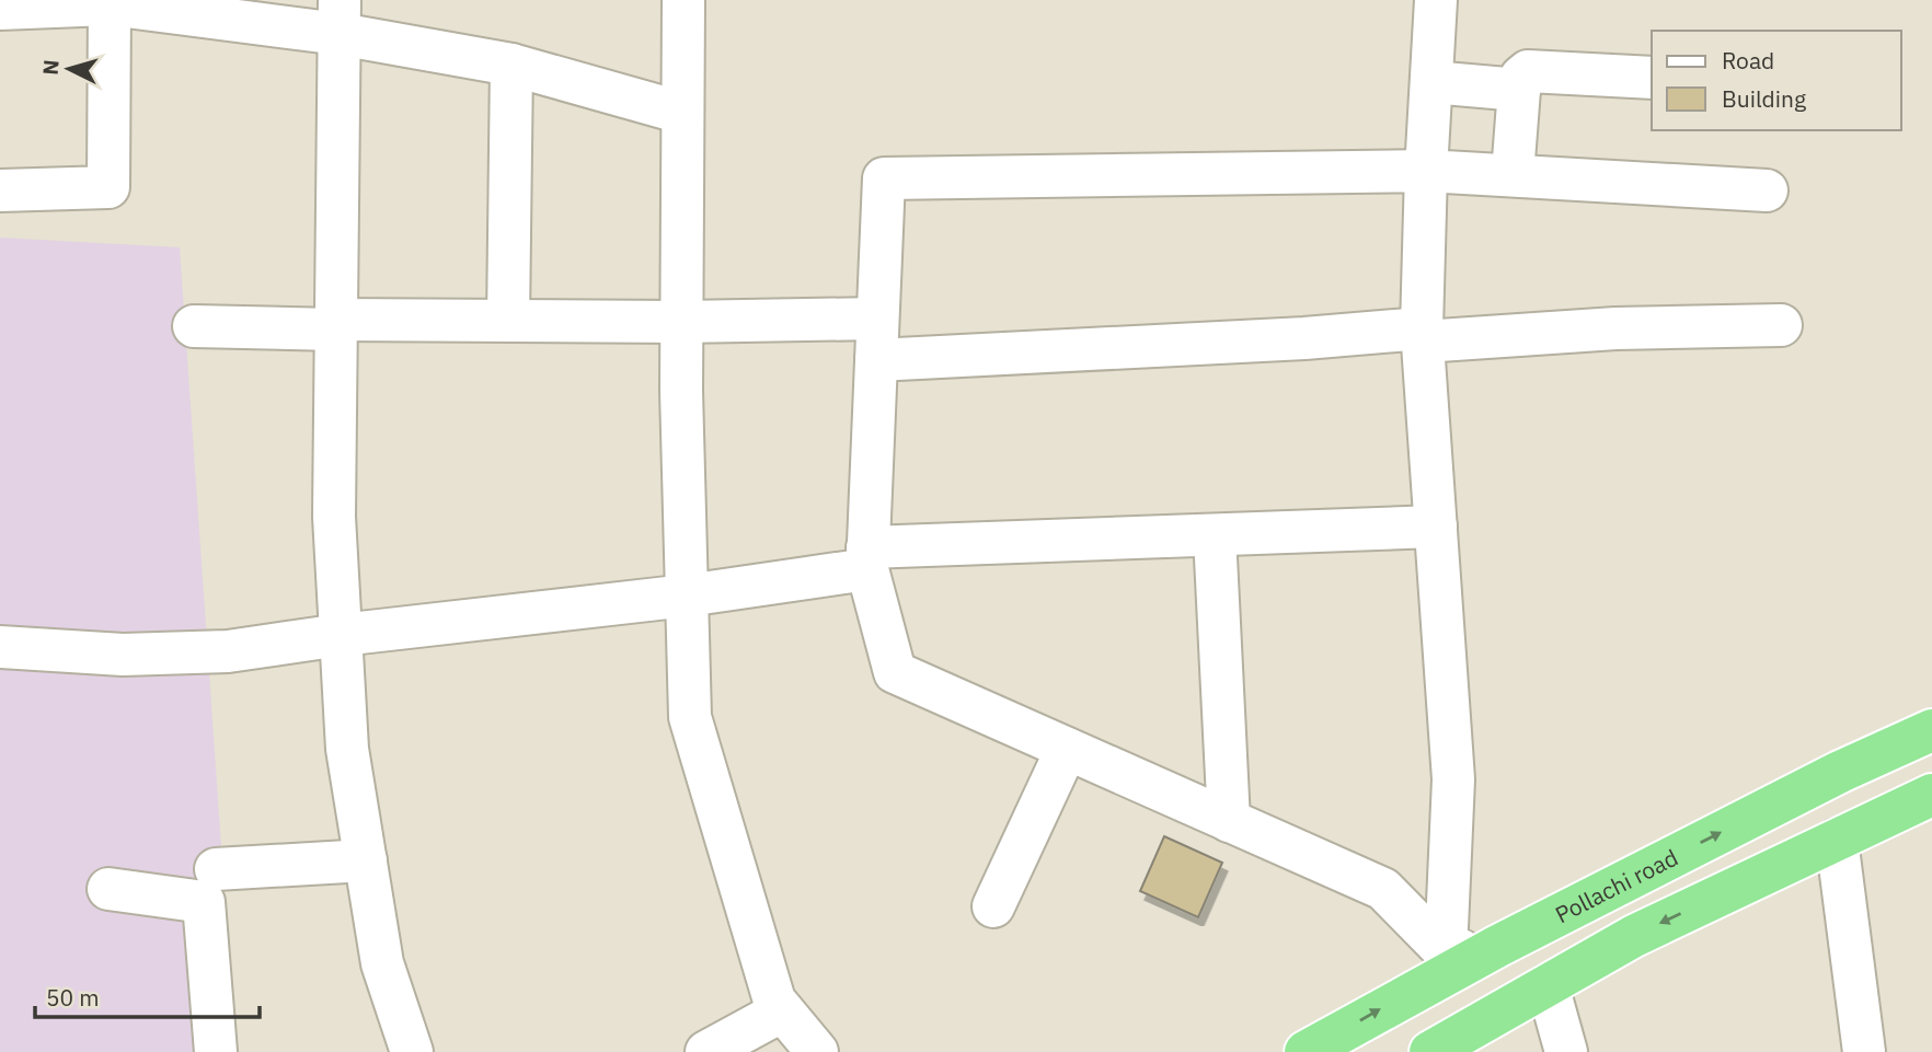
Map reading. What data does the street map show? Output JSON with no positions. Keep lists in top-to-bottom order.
{
  "streets": {
    "highway": ["Pollachi road"]
  },
  "legend": ["Road", "Building"],
  "scale_bar": "50 m",
  "north": "left"
}
